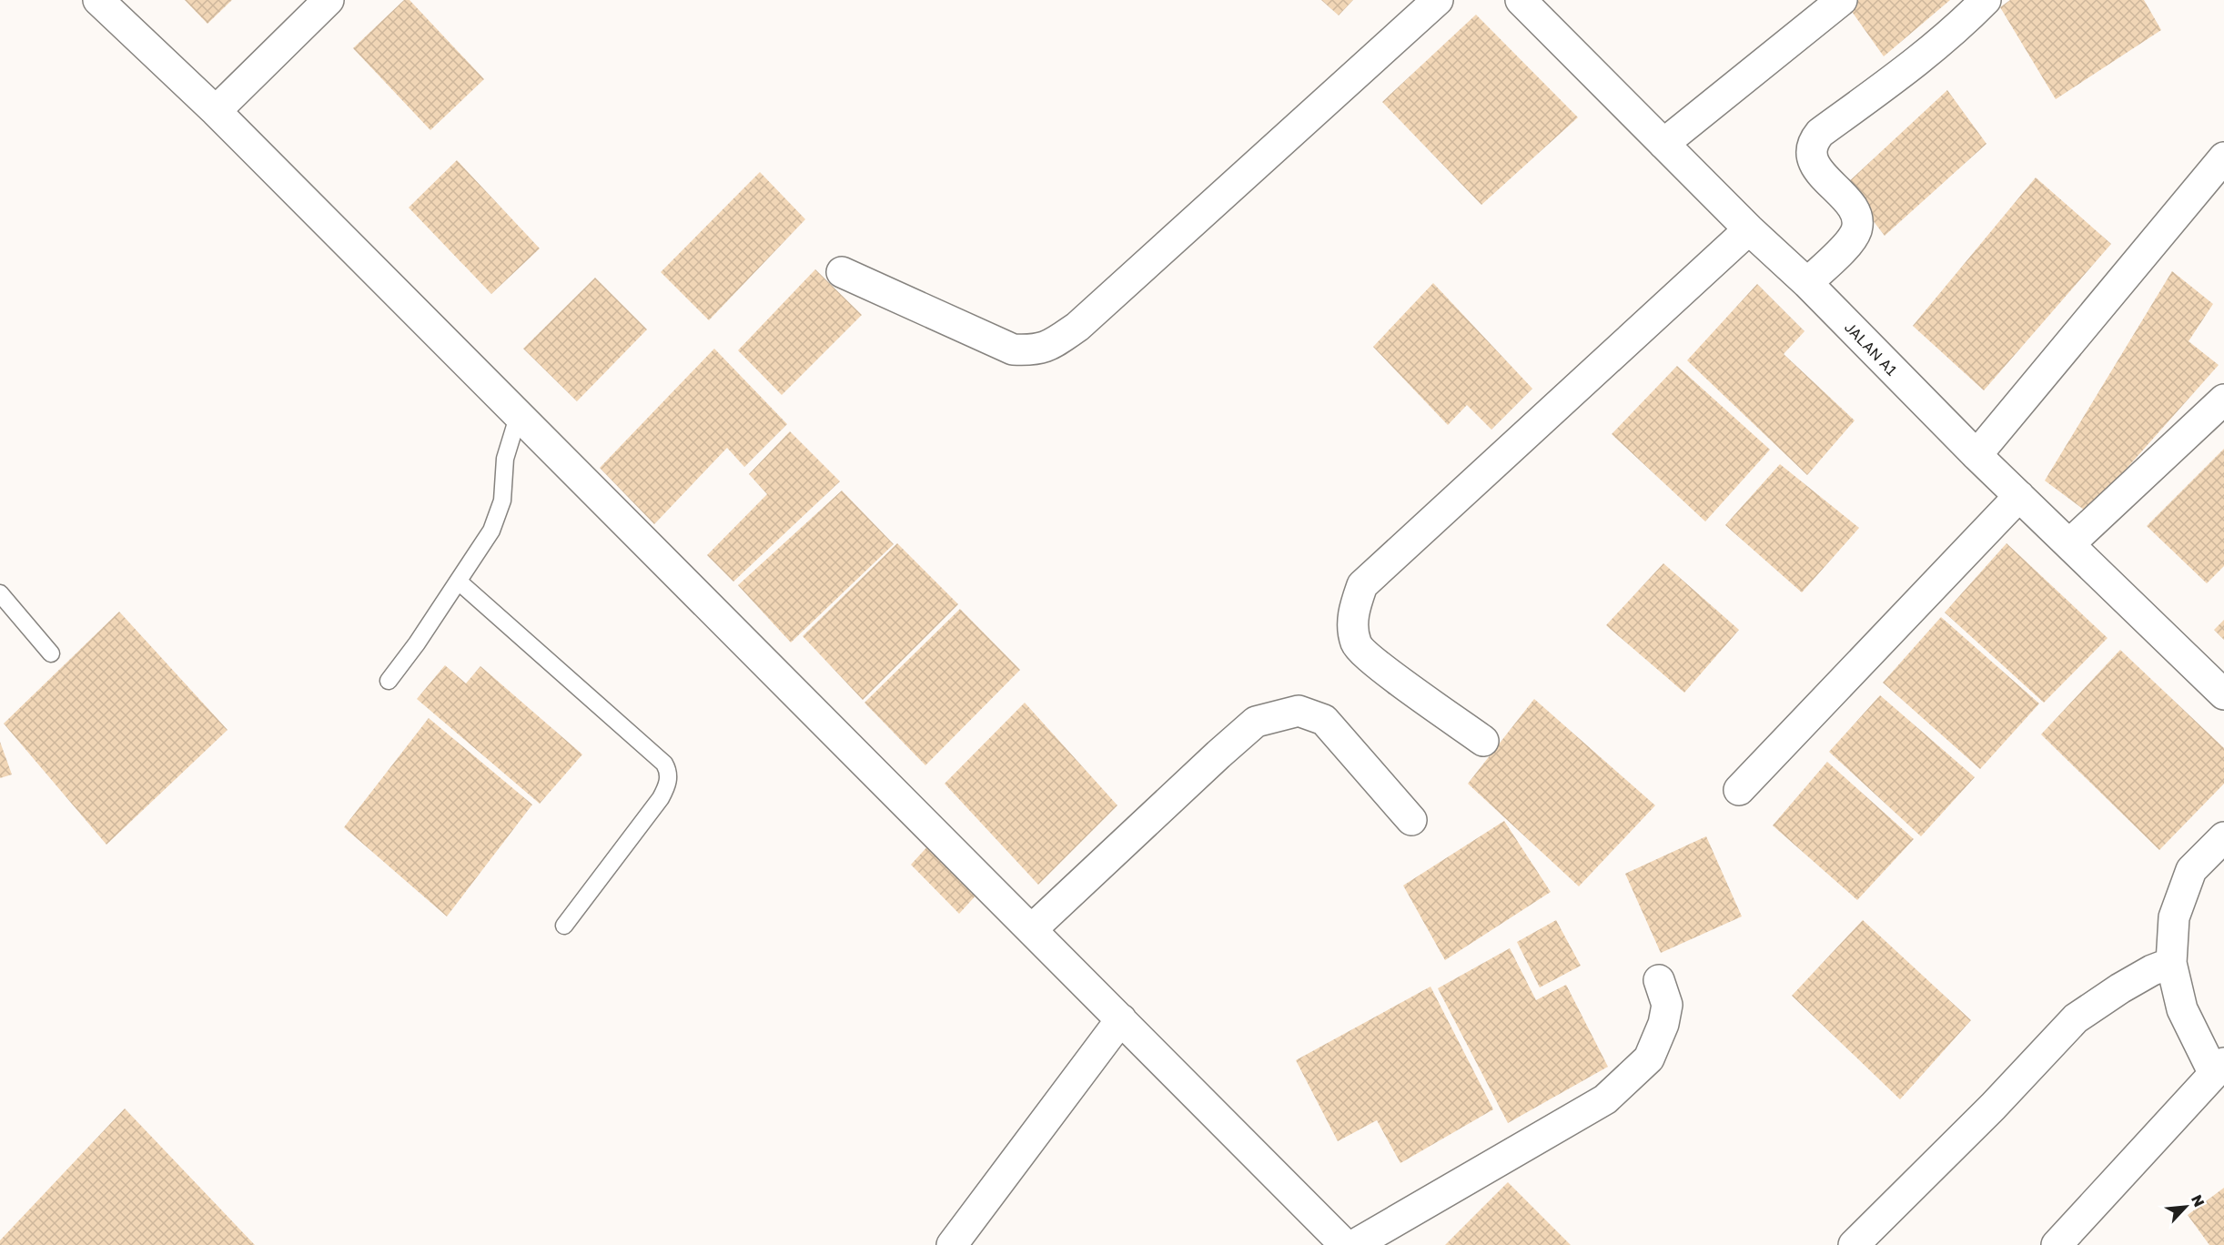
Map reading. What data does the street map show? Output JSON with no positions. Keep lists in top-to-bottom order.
{
  "streets": {
    "street": ["JALAN A1"]
  },
  "north": "top right"
}
